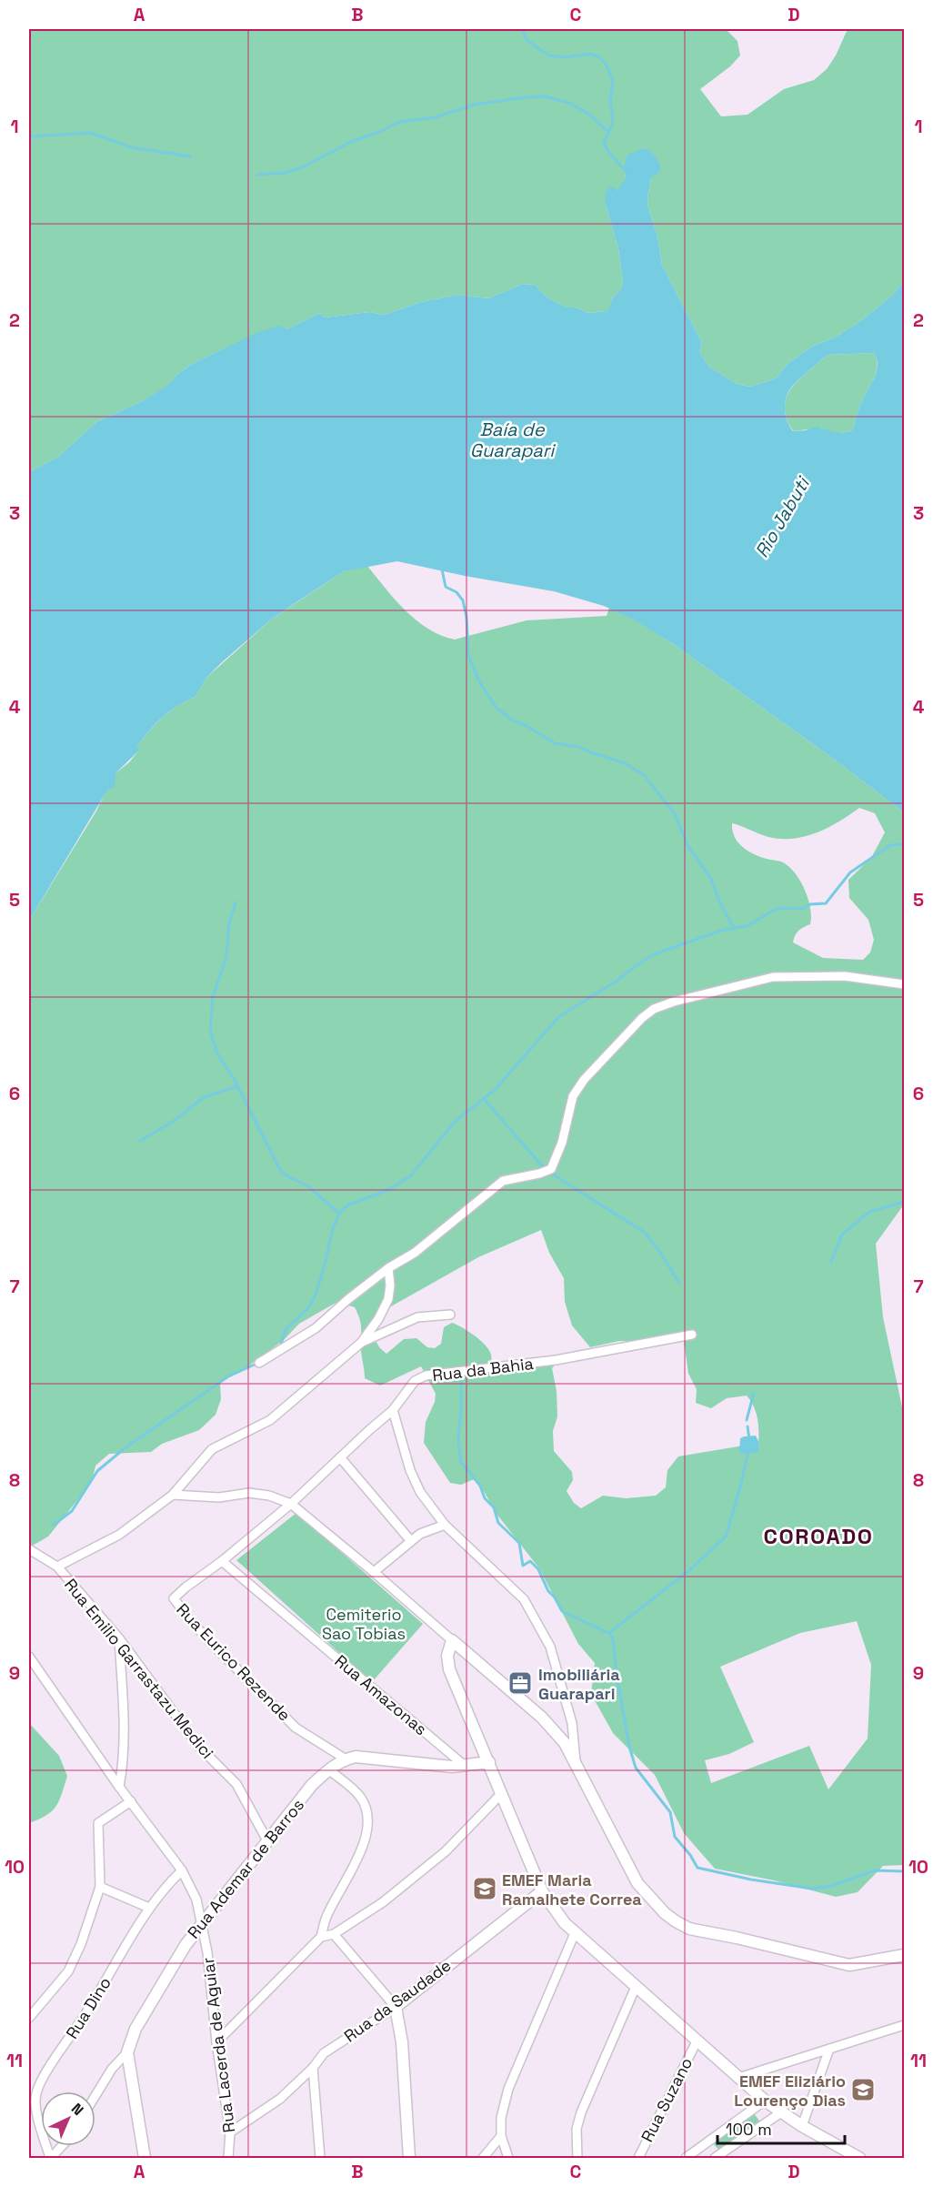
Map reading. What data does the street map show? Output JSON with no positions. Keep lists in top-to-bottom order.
{
  "streets": {
    "street": [
      "Rua da Bahia",
      "Rua Eurico Rezende",
      "Rua Emilio Garrastazu Medici",
      "Rua Amazonas",
      "Rua Ademar de Barros",
      "Rua da Saudade",
      "Rua Dino",
      "Rua Lacerda de Aguiar",
      "Rua Suzano"
    ]
  },
  "crossings": [
    ["Rua da Bahia", "Rua Eurico Rezende"],
    ["Rua da Bahia", "Rua Amazonas"],
    ["Rua Eurico Rezende", "Rua Amazonas"],
    ["Rua Eurico Rezende", "Rua Ademar de Barros"],
    ["Rua Emilio Garrastazu Medici", "Rua Ademar de Barros"],
    ["Rua Amazonas", "Rua Ademar de Barros"],
    ["Rua Ademar de Barros", "Rua Lacerda de Aguiar"],
    ["Rua da Saudade", "Rua Lacerda de Aguiar"],
    ["Rua Dino", "Rua Lacerda de Aguiar"]
  ],
  "districts": ["COROADO"],
  "water": ["Baía de Guarapari", "Rio Jabuti"],
  "parks": ["Cemiterio Sao Tobias"],
  "places": {
    "office": ["Imobiliária Guarapari"],
    "school or university": ["EMEF Maria Ramalhete Correa", "EMEF Eliziário Lourenço Dias"]
  },
  "scale_bar": "100 m",
  "north": "top right",
  "grid": {
    "columns": [
      "A",
      "B",
      "C",
      "D"
    ],
    "rows": [
      "1",
      "2",
      "3",
      "4",
      "5",
      "6",
      "7",
      "8",
      "9",
      "10",
      "11"
    ]
  }
}
